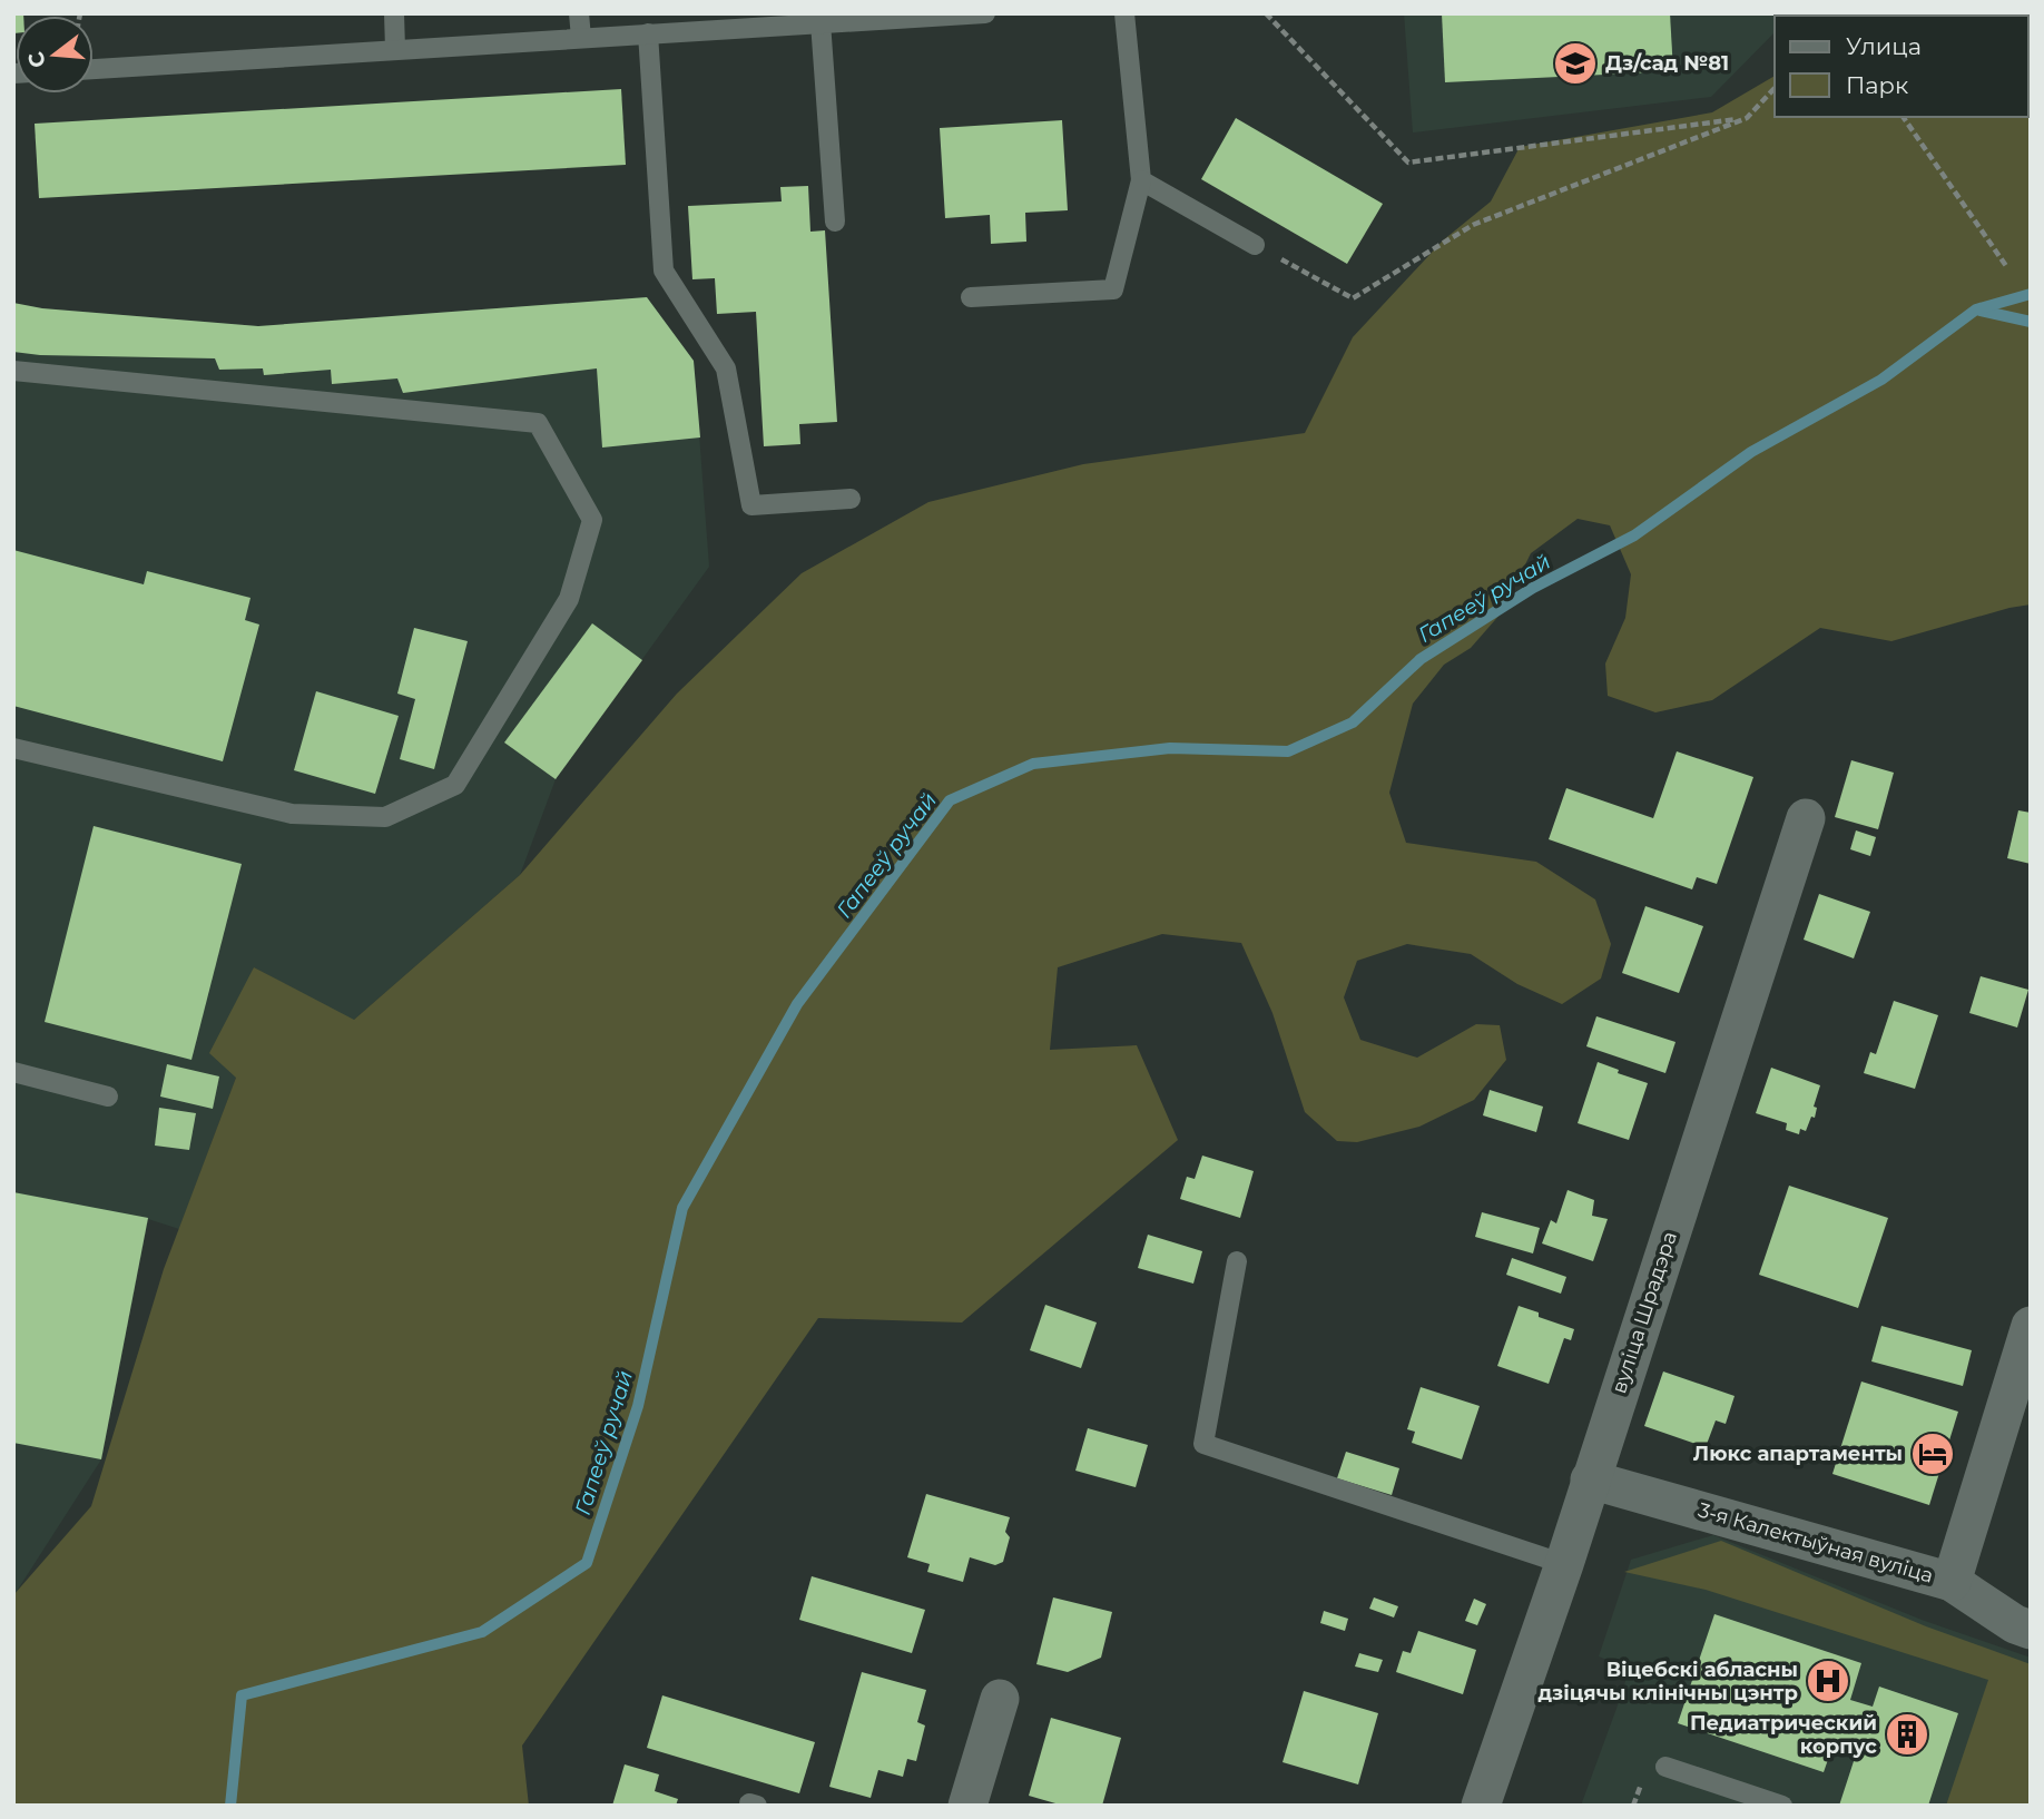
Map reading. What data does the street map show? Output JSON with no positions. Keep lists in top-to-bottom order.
{
  "streets": {
    "street": ["вуліца Шрадэра", "3-я Калектыўная вуліца"]
  },
  "crossings": [
    ["вуліца Шрадэра", "3-я Калектыўная вуліца"]
  ],
  "water": ["Гапееў ручай"],
  "places": {
    "school or university": ["Дз/сад №81"],
    "hotel": ["Люкс апартаменты"],
    "hospital": ["Віцебскі абласны дзіцячы клінічны цэнтр"],
    "building": ["Педиатрический корпус"]
  },
  "legend": ["Улица", "Парк"],
  "north": "left"
}
